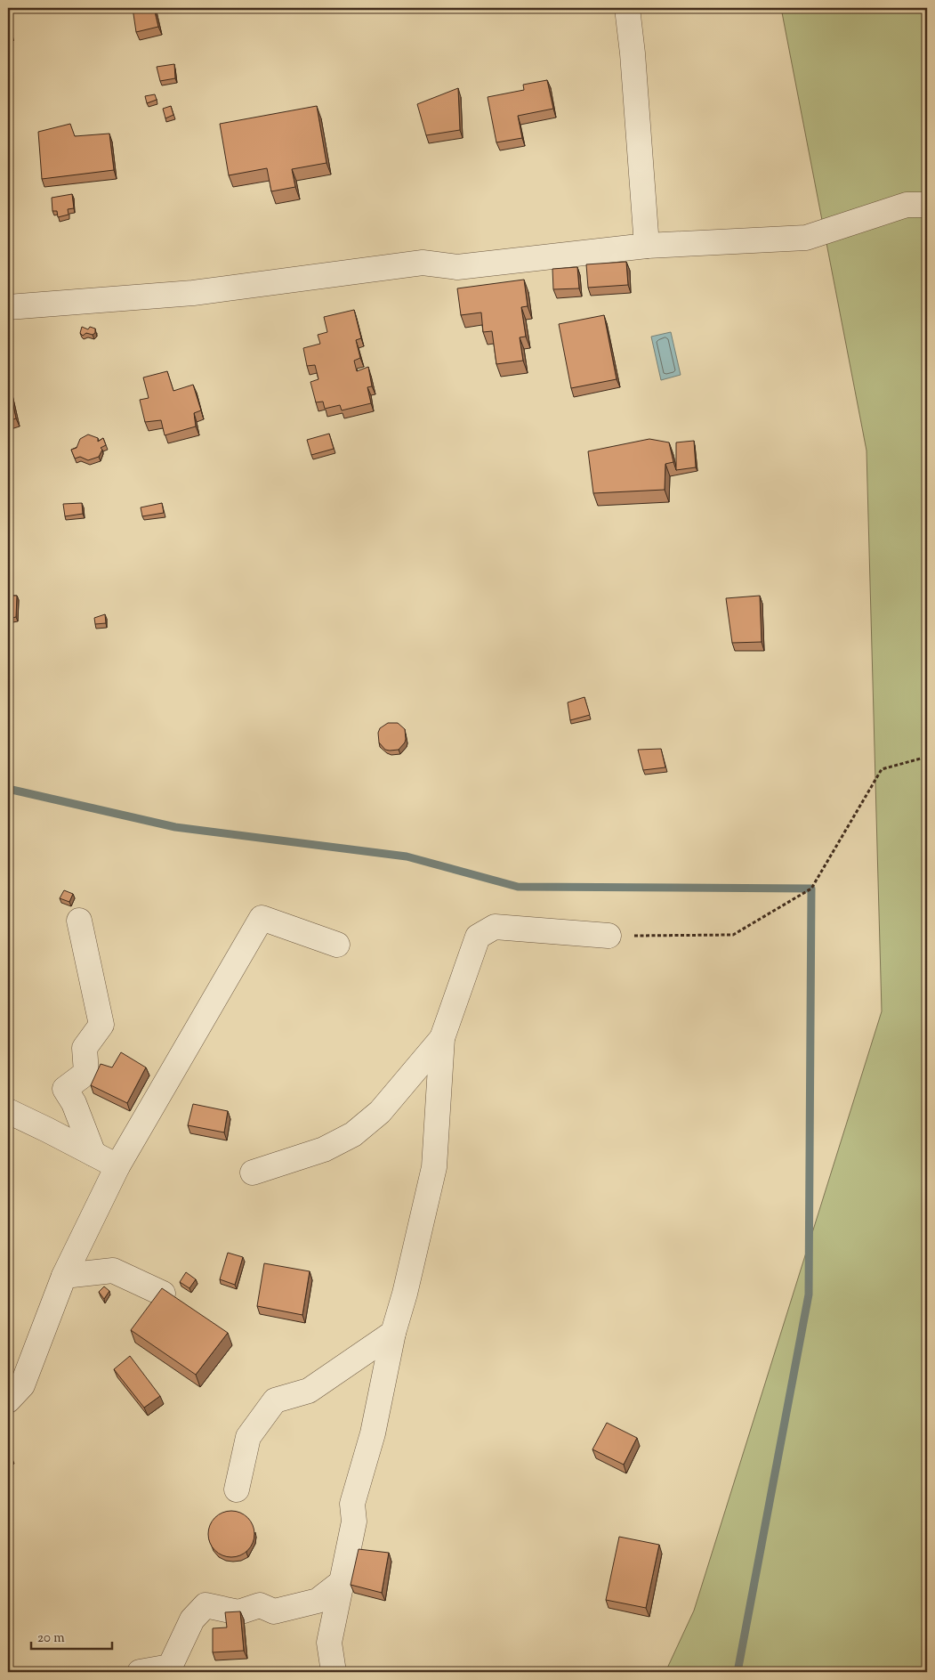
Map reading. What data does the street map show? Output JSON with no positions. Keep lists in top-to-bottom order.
{
  "scale_bar": "20 m"
}
